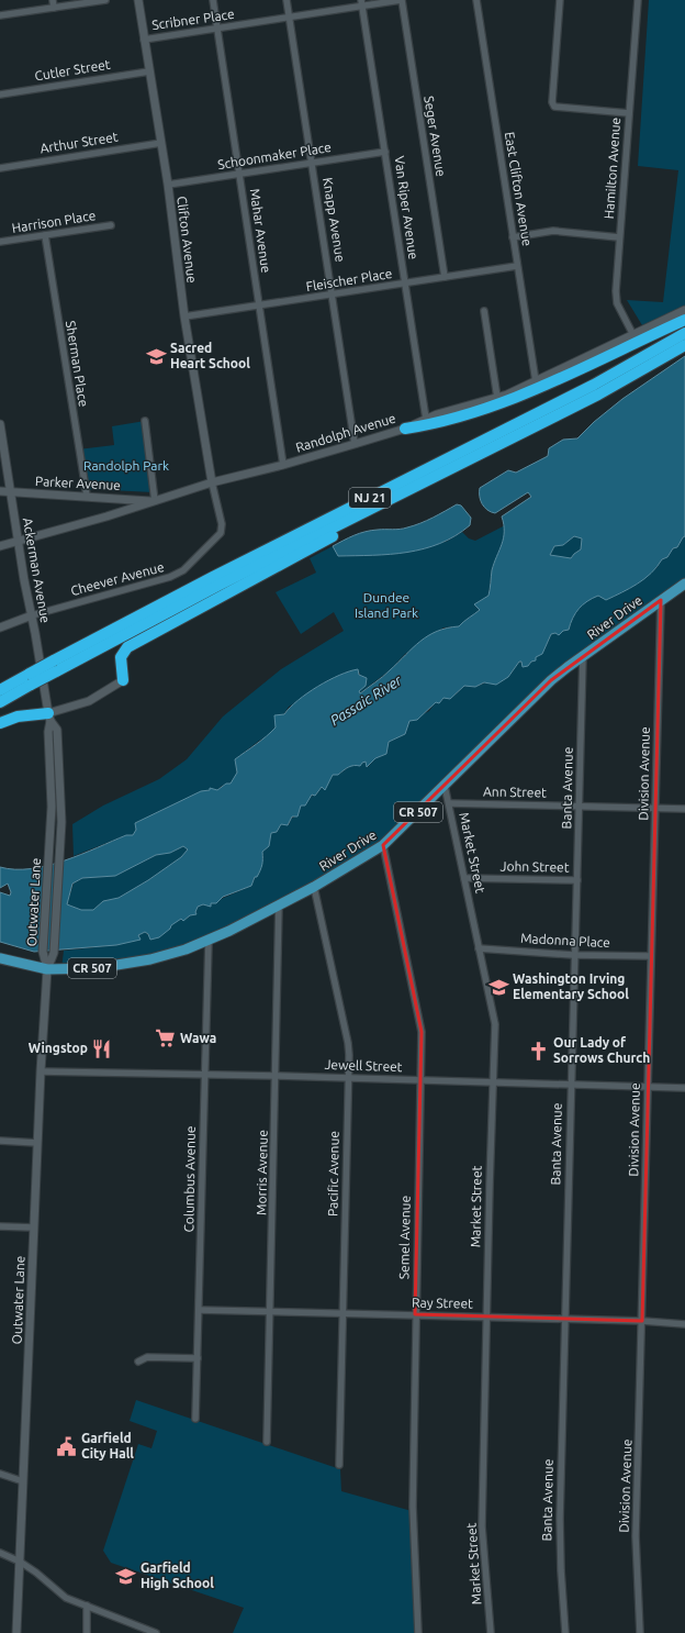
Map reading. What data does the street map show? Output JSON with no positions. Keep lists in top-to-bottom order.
{
  "streets": {
    "highway": ["NJ 21"],
    "main road": ["River Drive", "CR 507"],
    "street": [
      "Scribner Place",
      "Cutler Street",
      "Seger Avenue",
      "Arthur Street",
      "Schoonmaker Place",
      "Hamilton Avenue",
      "East Clifton Avenue",
      "Van Riper Avenue",
      "Knapp Avenue",
      "Harrison Place",
      "Mahar Avenue",
      "Clifton Avenue",
      "Fleischer Place",
      "Sherman Place",
      "Randolph Avenue",
      "Parker Avenue",
      "Ackerman Avenue",
      "Cheever Avenue",
      "Division Avenue",
      "Banta Avenue",
      "Ann Street",
      "Market Street",
      "John Street",
      "Outwater Lane",
      "Madonna Place",
      "Jewell Street",
      "Morris Avenue",
      "Pacific Avenue",
      "Columbus Avenue",
      "Semel Avenue",
      "Ray Street"
    ]
  },
  "crossings": [
    ["Scribner Place", "Seger Avenue"],
    ["Scribner Place", "Van Riper Avenue"],
    ["Scribner Place", "Knapp Avenue"],
    ["Scribner Place", "Mahar Avenue"],
    ["Scribner Place", "Clifton Avenue"],
    ["Cutler Street", "Clifton Avenue"],
    ["Seger Avenue", "Fleischer Place"],
    ["Arthur Street", "Clifton Avenue"],
    ["Schoonmaker Place", "Van Riper Avenue"],
    ["Schoonmaker Place", "Knapp Avenue"],
    ["Schoonmaker Place", "Mahar Avenue"],
    ["Schoonmaker Place", "Clifton Avenue"],
    ["Hamilton Avenue", "Randolph Avenue"],
    ["East Clifton Avenue", "Fleischer Place"],
    ["East Clifton Avenue", "Randolph Avenue"],
    ["Van Riper Avenue", "Fleischer Place"],
    ["Van Riper Avenue", "Randolph Avenue"],
    ["Knapp Avenue", "Fleischer Place"],
    ["Knapp Avenue", "Randolph Avenue"],
    ["Harrison Place", "Sherman Place"],
    ["Mahar Avenue", "Fleischer Place"],
    ["Mahar Avenue", "Randolph Avenue"],
    ["Clifton Avenue", "Fleischer Place"],
    ["Clifton Avenue", "Randolph Avenue"],
    ["Clifton Avenue", "Cheever Avenue"],
    ["Sherman Place", "Parker Avenue"],
    ["Randolph Avenue", "Parker Avenue"],
    ["Randolph Avenue", "Ackerman Avenue"],
    ["Randolph Avenue", "Cheever Avenue"],
    ["Parker Avenue", "Ackerman Avenue"],
    ["Ackerman Avenue", "Cheever Avenue"],
    ["Ackerman Avenue", "Outwater Lane"],
    ["River Drive", "Division Avenue"],
    ["River Drive", "Banta Avenue"],
    ["River Drive", "Market Street"],
    ["River Drive", "Outwater Lane"],
    ["River Drive", "Morris Avenue"],
    ["River Drive", "Pacific Avenue"],
    ["River Drive", "Columbus Avenue"],
    ["River Drive", "Semel Avenue"],
    ["Division Avenue", "Ann Street"],
    ["Division Avenue", "Madonna Place"],
    ["Division Avenue", "Jewell Street"],
    ["Division Avenue", "Ray Street"],
    ["Banta Avenue", "Ann Street"],
    ["Banta Avenue", "John Street"],
    ["Banta Avenue", "Madonna Place"],
    ["Banta Avenue", "Jewell Street"],
    ["Banta Avenue", "Ray Street"],
    ["Ann Street", "Market Street"],
    ["Market Street", "John Street"],
    ["Market Street", "Madonna Place"],
    ["Market Street", "Jewell Street"],
    ["Market Street", "Ray Street"],
    ["Outwater Lane", "Jewell Street"],
    ["Jewell Street", "Morris Avenue"],
    ["Jewell Street", "Pacific Avenue"],
    ["Jewell Street", "Columbus Avenue"],
    ["Jewell Street", "Semel Avenue"],
    ["Morris Avenue", "Ray Street"],
    ["Pacific Avenue", "Ray Street"],
    ["Columbus Avenue", "Ray Street"],
    ["Semel Avenue", "Ray Street"]
  ],
  "water": ["Passaic River"],
  "parks": ["Randolph Park", "Dundee Island Park"],
  "places": {
    "school or university": ["Sacred Heart School", "Washington Irving Elementary School", "Garfield High School"],
    "supermarket": ["Wawa"],
    "restaurant": ["Wingstop"],
    "church": ["Our Lady of Sorrows Church"],
    "public building": ["Garfield City Hall"]
  }
}
